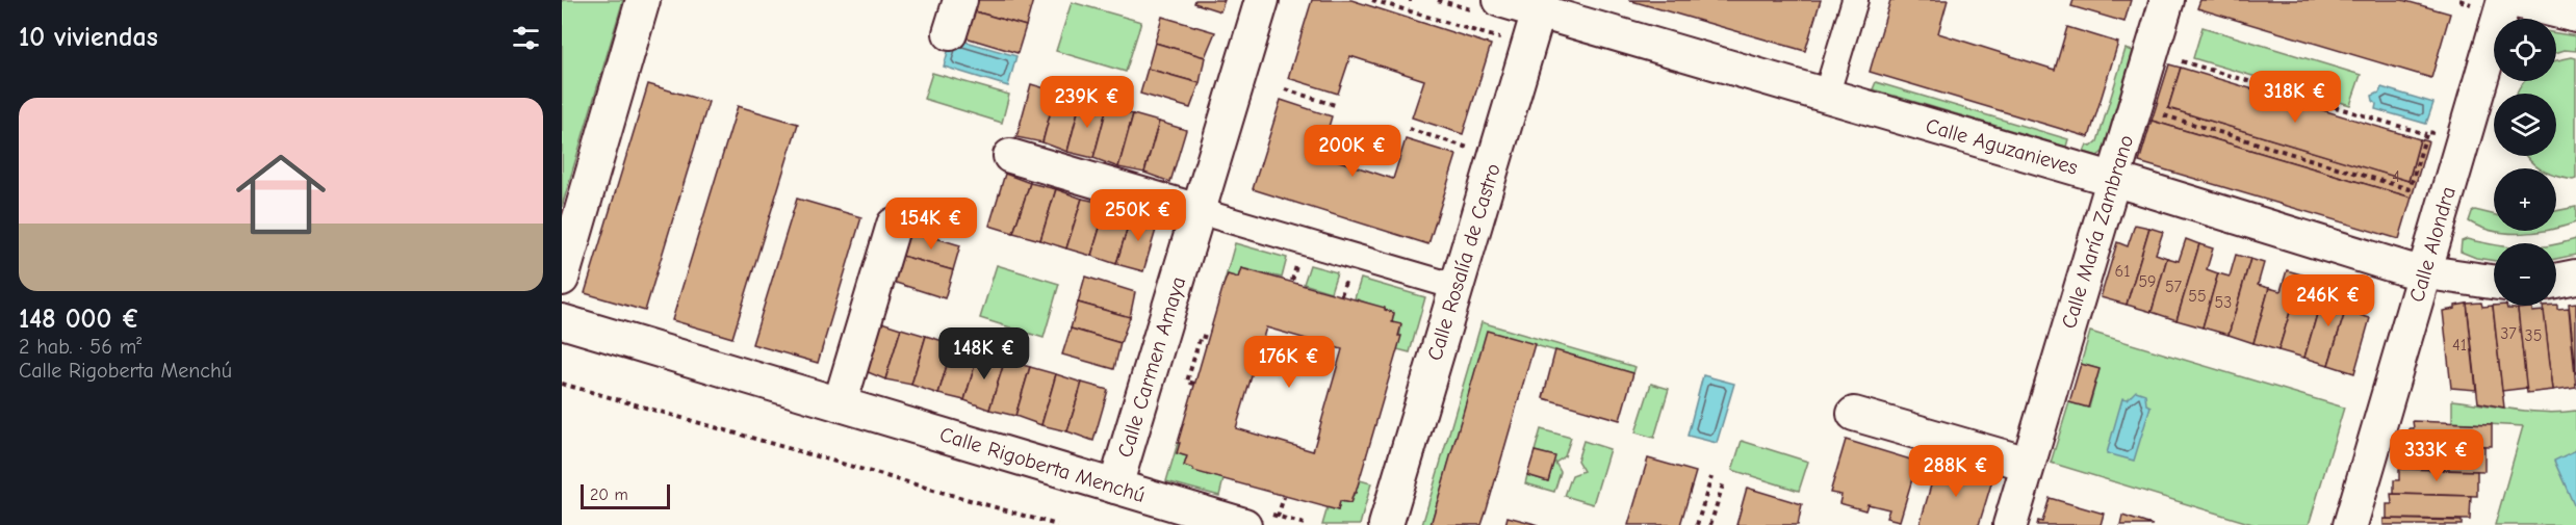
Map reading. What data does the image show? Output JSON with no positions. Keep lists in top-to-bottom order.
{
  "streets": {
    "street": [
      "Calle Aguzanieves",
      "Calle María Zambrano",
      "Calle Alondra",
      "Calle Rosalía de Castro",
      "Calle Carmen Amaya",
      "Calle Rigoberta Menchú"
    ]
  },
  "crossings": [
    ["Calle Aguzanieves", "Calle María Zambrano"],
    ["Calle Aguzanieves", "Calle Alondra"],
    ["Calle Aguzanieves", "Calle Rosalía de Castro"],
    ["Calle Carmen Amaya", "Calle Rigoberta Menchú"]
  ],
  "house_numbers": [
    "4",
    "61",
    "59",
    "57",
    "55",
    "53",
    "37",
    "35",
    "41"
  ],
  "scale_bar": "20 m",
  "page": {
    "heading": "10 viviendas",
    "map_buttons": ["+", "−"],
    "price": [
      "318K €",
      "239K €",
      "200K €",
      "250K €",
      "154K €",
      "246K €",
      "148K €",
      "176K €",
      "333K €",
      "288K €"
    ],
    "list": [
      {
        "name": "148 000 €",
        "note": "2 hab. · 56 m² · Calle Rigoberta Menchú"
      }
    ],
    "scale": "20 m"
  }
}
